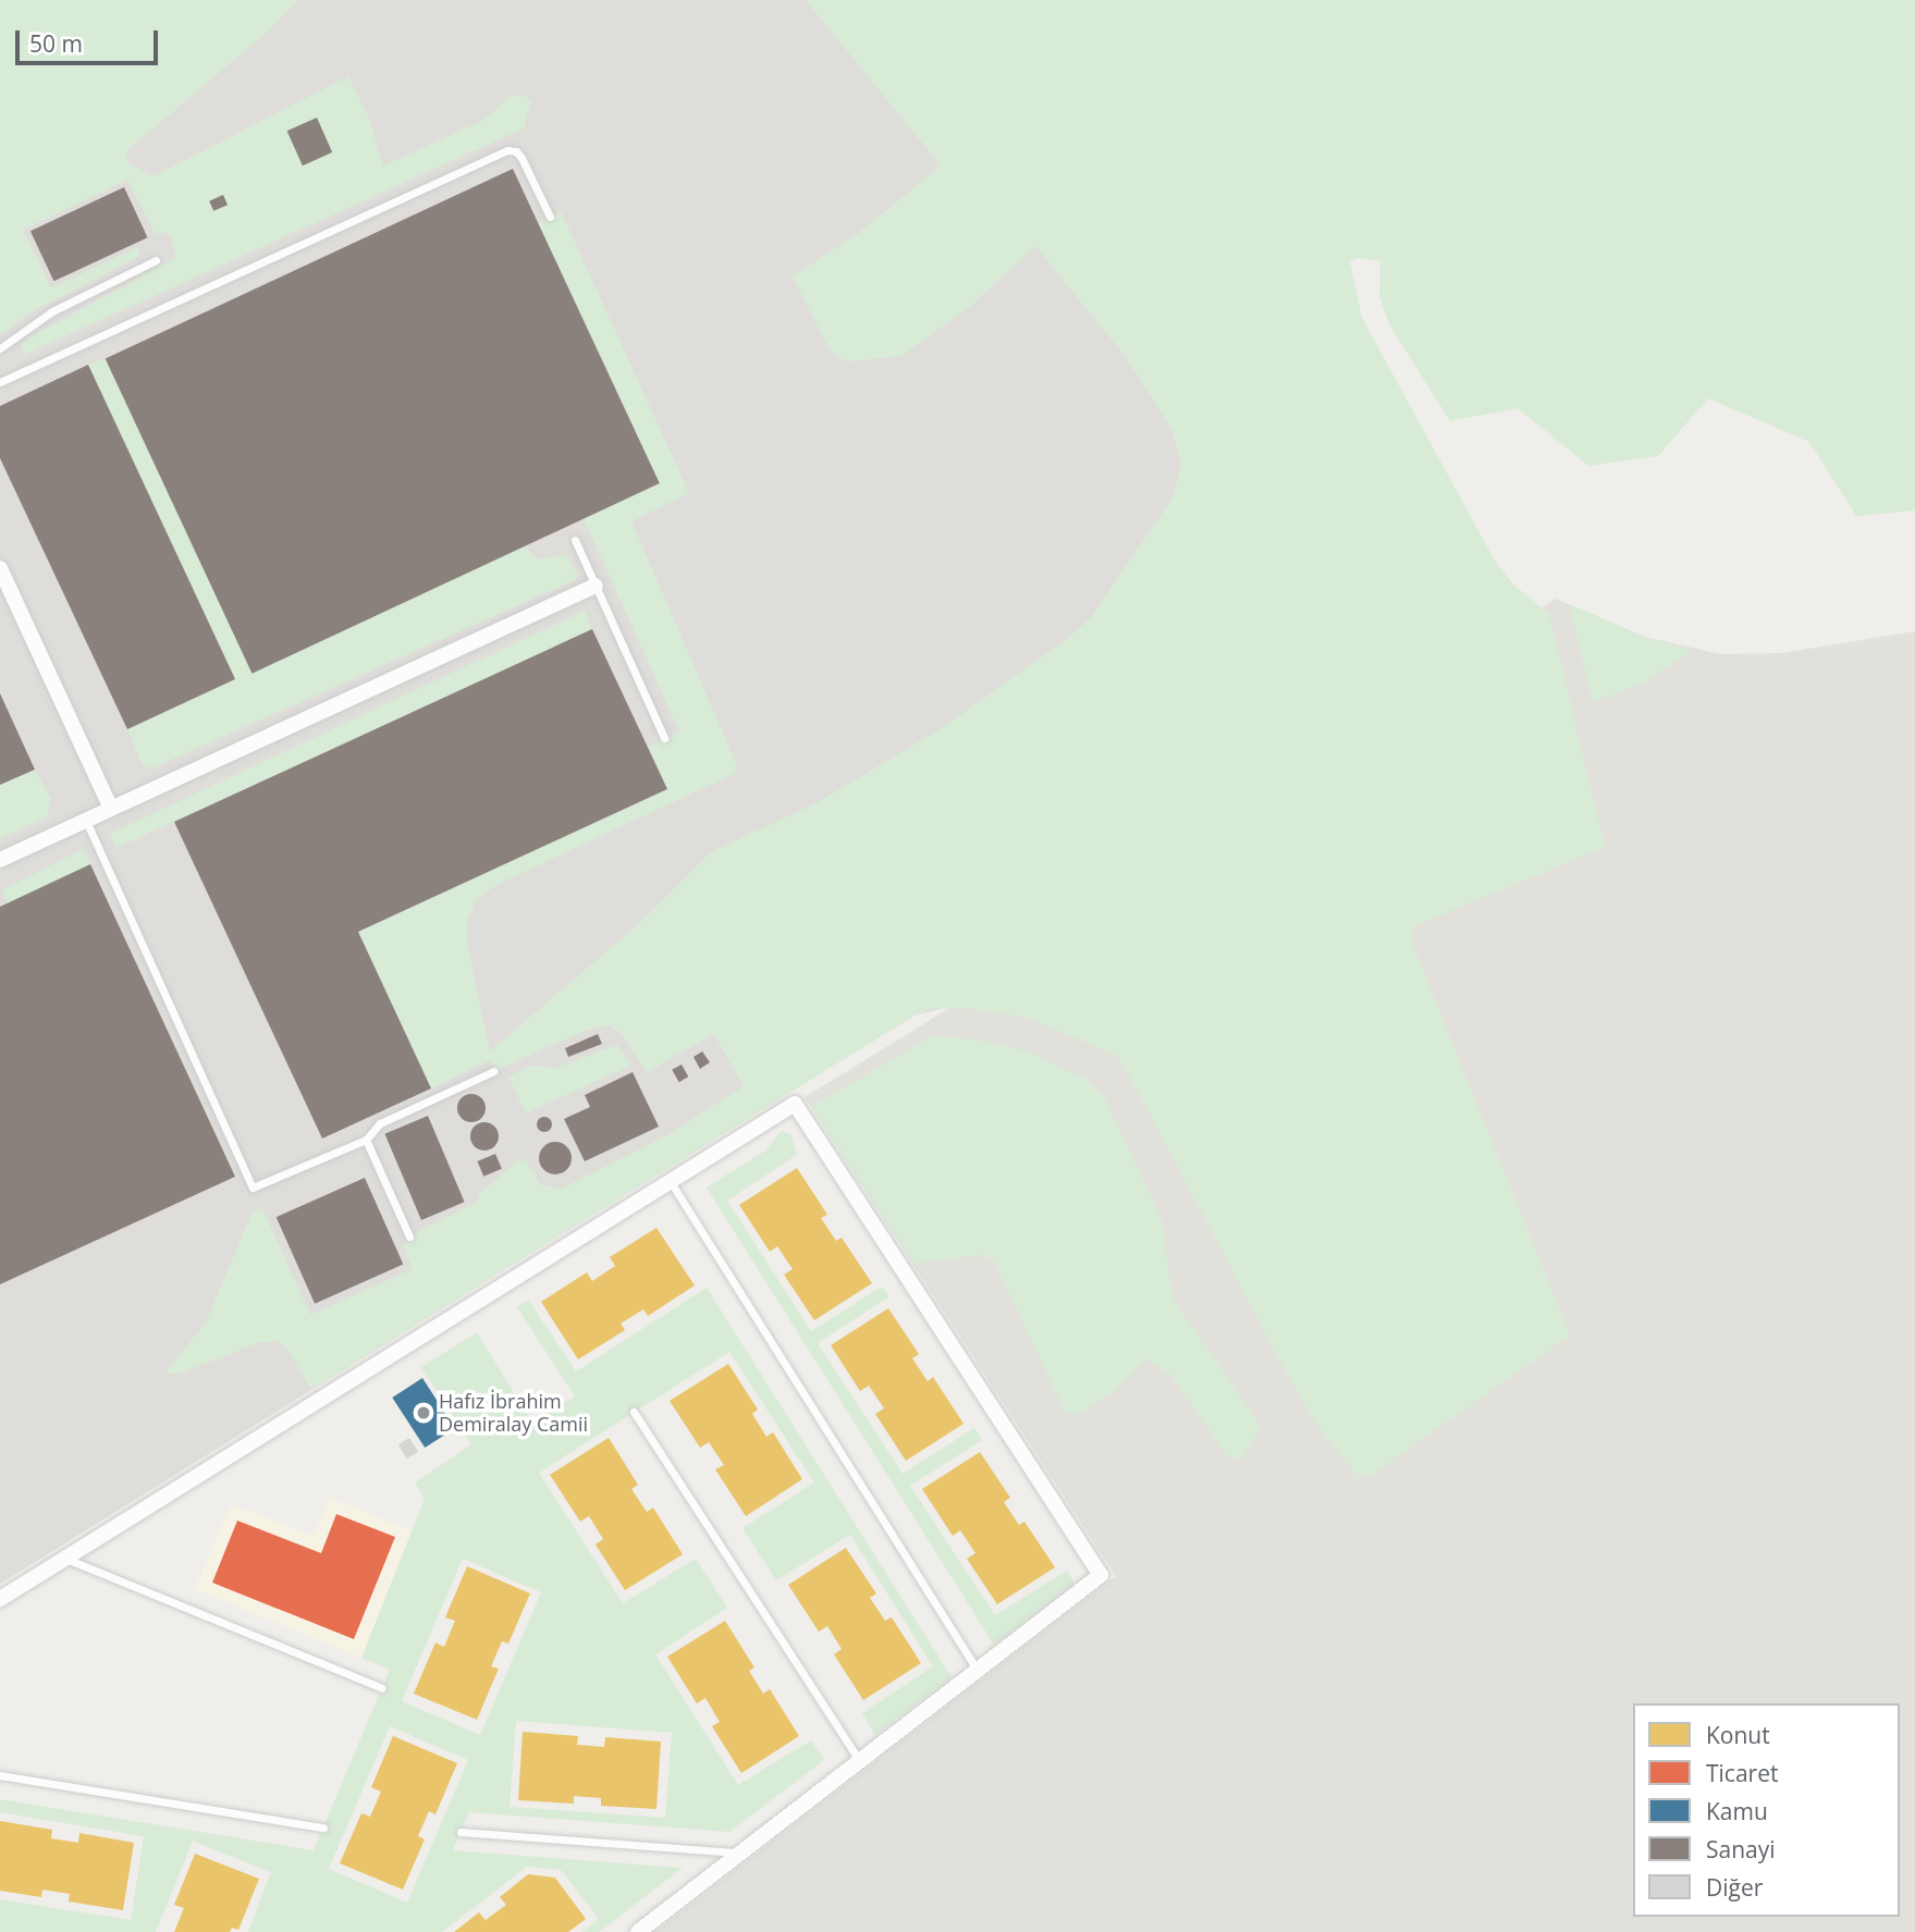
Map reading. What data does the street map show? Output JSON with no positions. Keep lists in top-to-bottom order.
{
  "places": ["Hafız İbrahim Demiralay Camii"],
  "legend": [
    "Konut",
    "Ticaret",
    "Kamu",
    "Sanayi",
    "Diğer"
  ],
  "scale_bar": "50 m"
}
